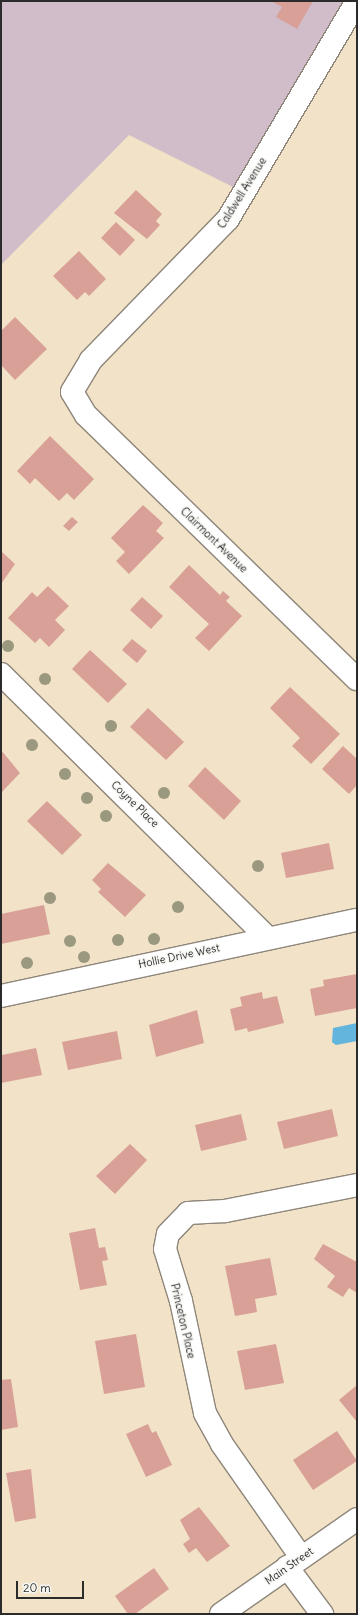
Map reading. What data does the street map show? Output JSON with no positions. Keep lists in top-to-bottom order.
{
  "streets": {
    "street": [
      "Caldwell Avenue",
      "Clairmont Avenue",
      "Coyne Place",
      "Hollie Drive West",
      "Princeton Place",
      "Main Street"
    ]
  },
  "crossings": [
    ["Caldwell Avenue", "Clairmont Avenue"],
    ["Coyne Place", "Hollie Drive West"],
    ["Princeton Place", "Main Street"]
  ],
  "scale_bar": "20 m"
}
